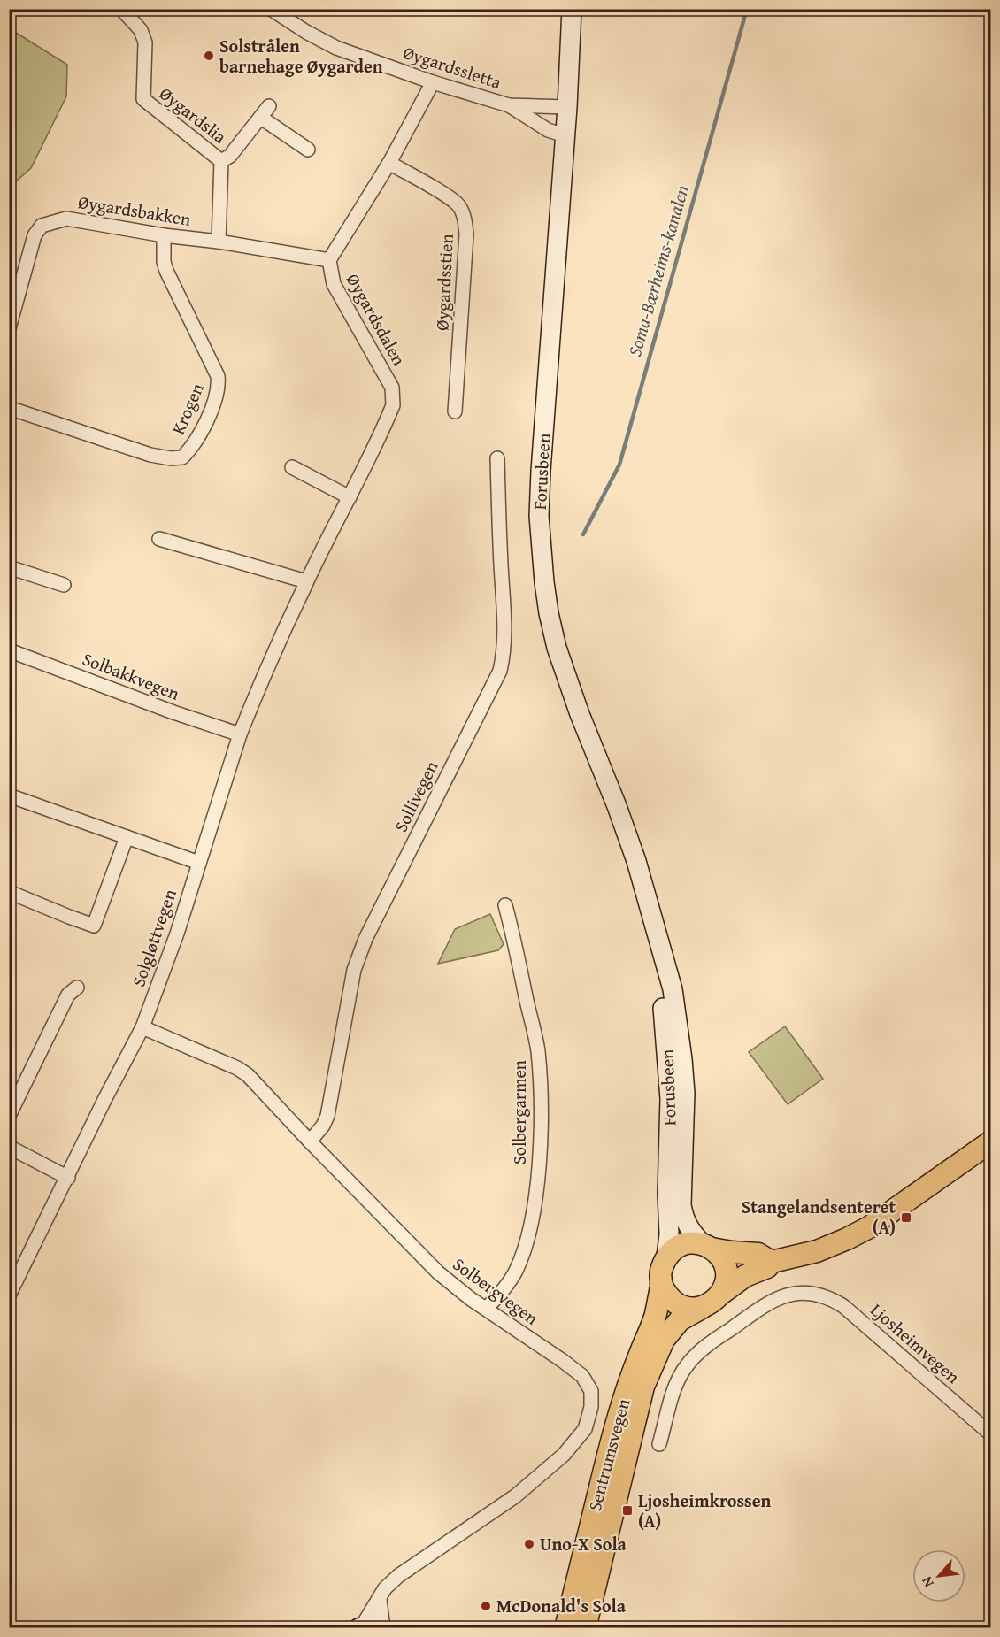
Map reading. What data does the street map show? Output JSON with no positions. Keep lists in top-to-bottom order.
{
  "streets": {
    "main road": ["Forusbeen", "Sentrumsvegen"],
    "street": [
      "Øygardssletta",
      "Øygardslia",
      "Øygardsbakken",
      "Øygardsstien",
      "Øygardsdalen",
      "Krogen",
      "Solbakkvegen",
      "Sollivegen",
      "Solgløttvegen",
      "Solbergarmen",
      "Solbergvegen",
      "Ljosheimvegen"
    ]
  },
  "crossings": [
    ["Øygardssletta", "Øygardsdalen"],
    ["Øygardssletta", "Forusbeen"],
    ["Øygardslia", "Øygardsbakken"],
    ["Øygardsbakken", "Øygardsdalen"],
    ["Øygardsbakken", "Krogen"],
    ["Øygardsstien", "Øygardsdalen"],
    ["Øygardsdalen", "Solgløttvegen"],
    ["Forusbeen", "Sentrumsvegen"],
    ["Solbakkvegen", "Solgløttvegen"],
    ["Sollivegen", "Solbergvegen"],
    ["Solgløttvegen", "Solbergvegen"],
    ["Solbergarmen", "Solbergvegen"]
  ],
  "water": ["Soma-Bærheims-kanalen"],
  "places": {
    "other": ["Solstrålen barnehage Øygarden", "Uno-X Sola", "McDonald's Sola"],
    "transit": ["Stangelandsenteret (A)", "Ljosheimkrossen (A)"]
  },
  "north": "bottom left"
}
